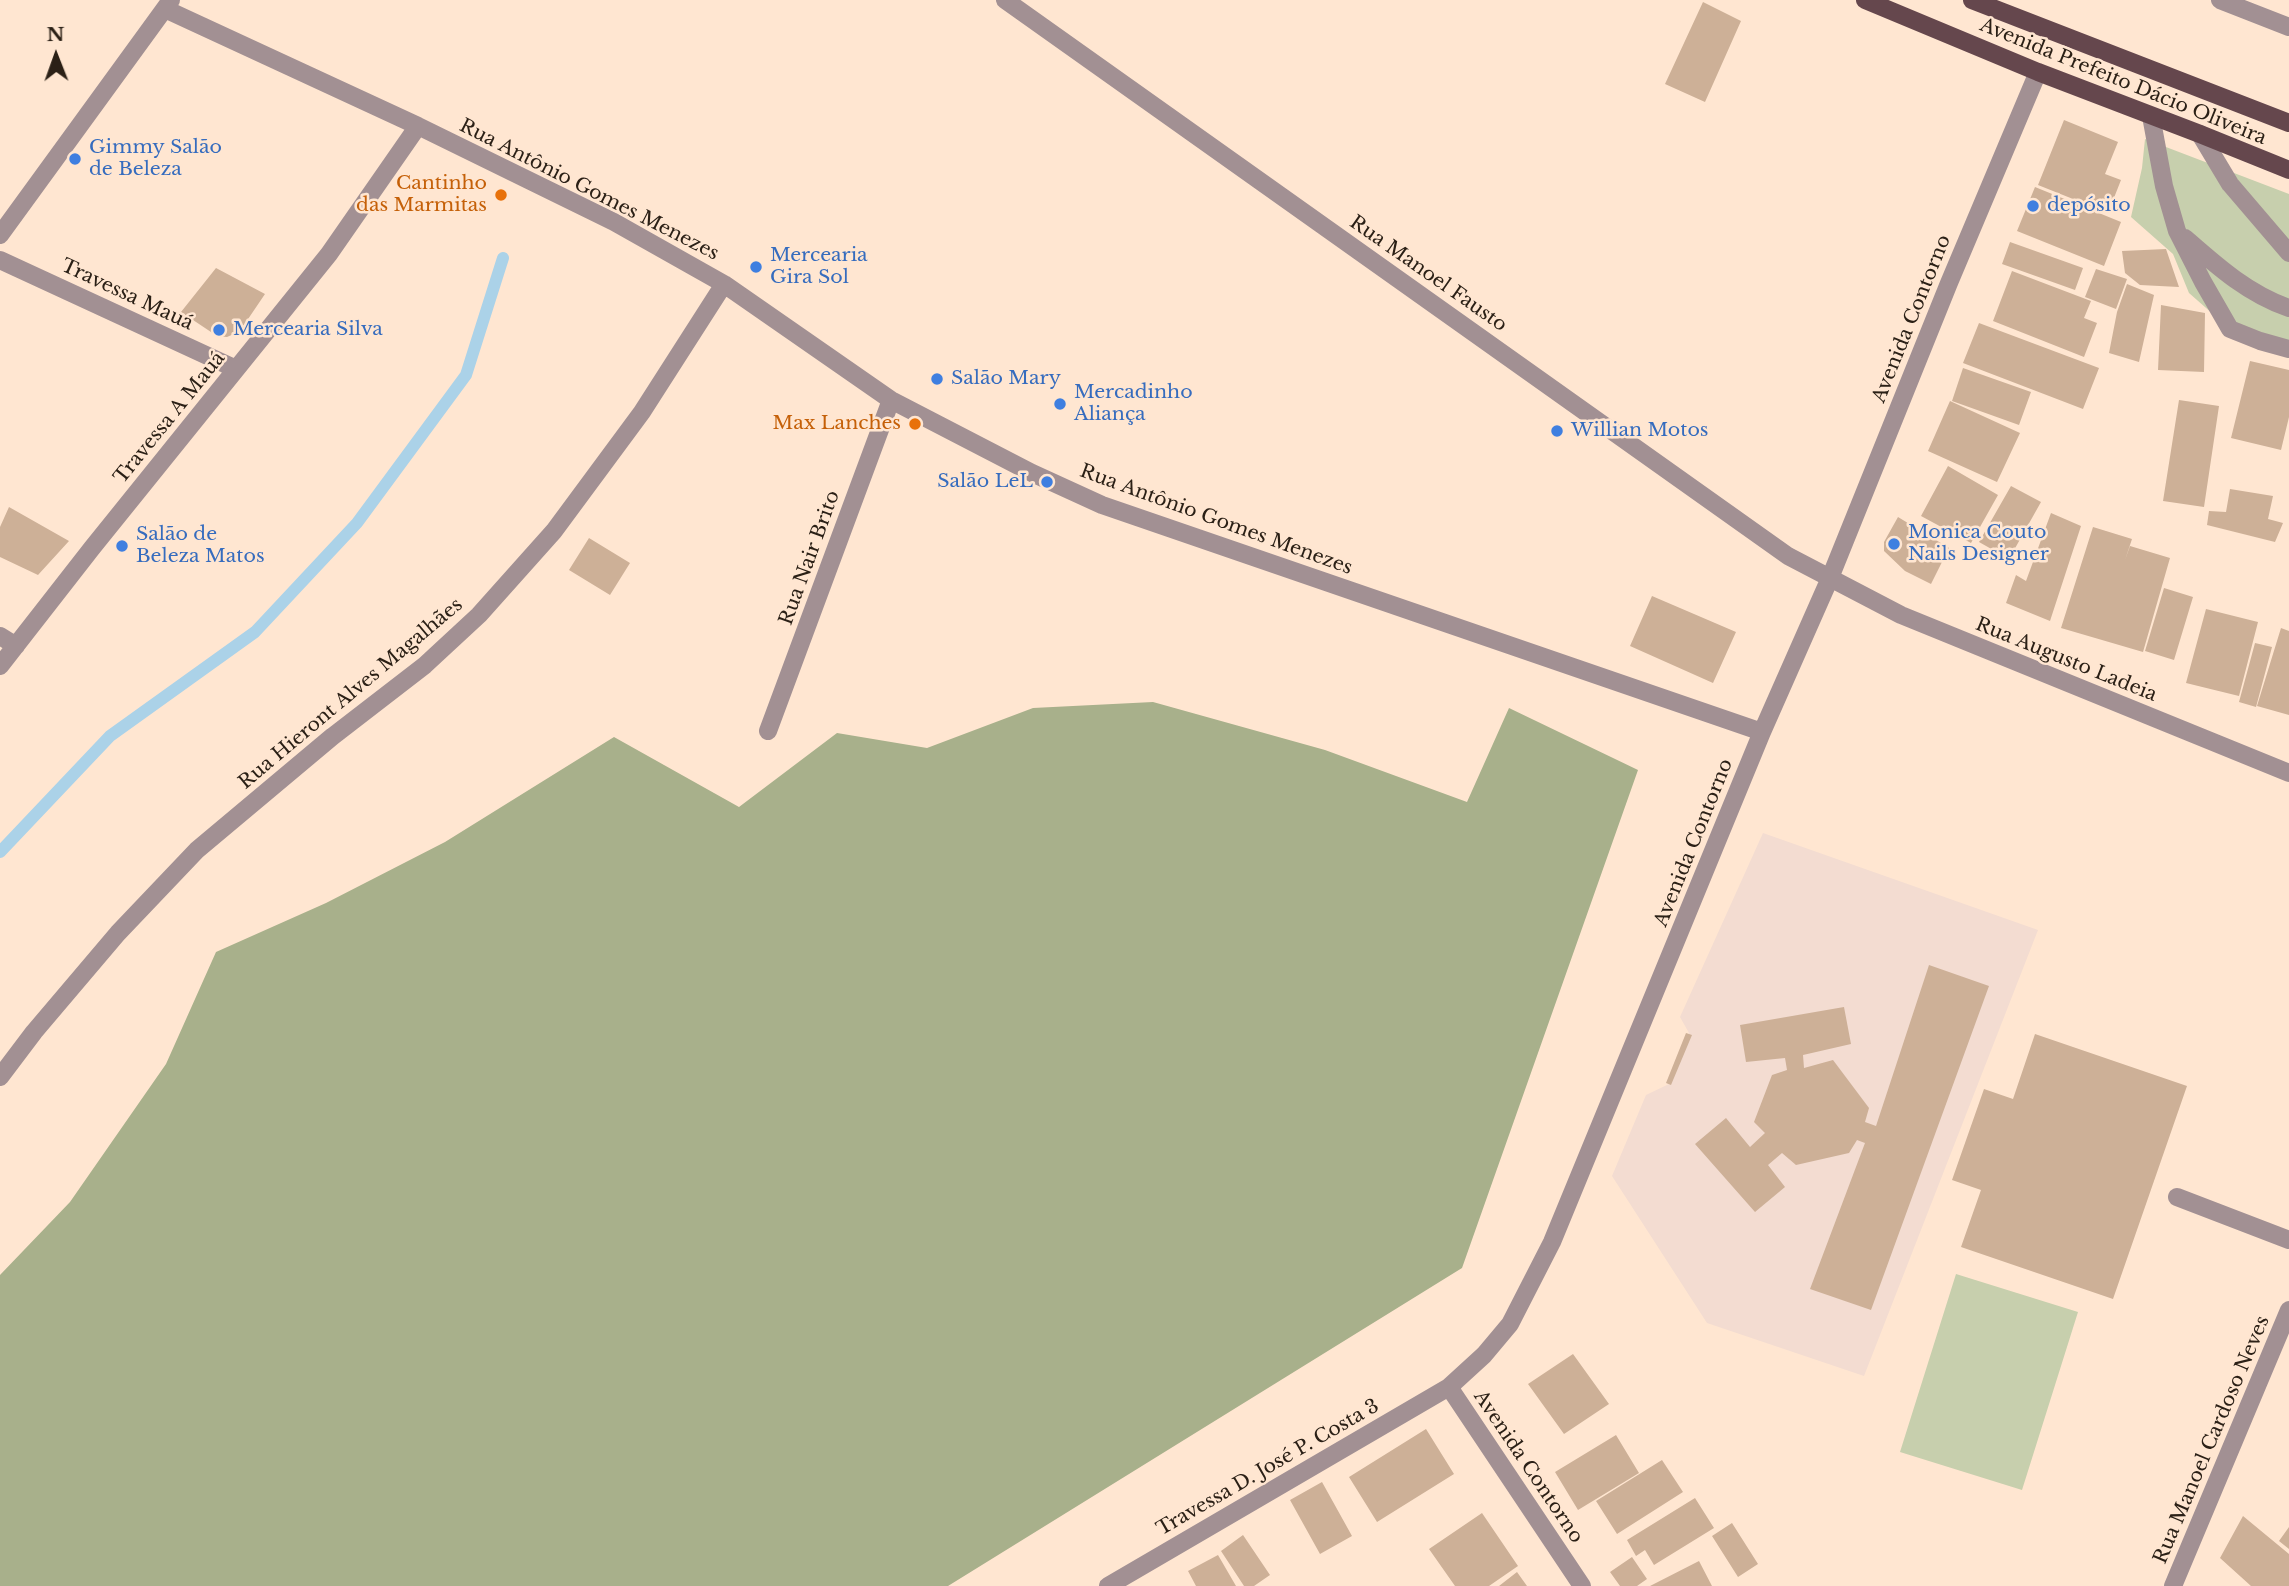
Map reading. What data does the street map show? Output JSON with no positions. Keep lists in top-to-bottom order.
{
  "streets": {
    "main road": ["Avenida Prefeito Dácio Oliveira"],
    "street": [
      "Rua Antônio Gomes Menezes",
      "Rua Manoel Fausto",
      "Travessa Mauá",
      "Avenida Contorno",
      "Travessa A Mauá",
      "Rua Nair Brito",
      "Rua Augusto Ladeia",
      "Rua Hieront Alves Magalhães",
      "Rua Manoel Cardoso Neves",
      "Travessa D. José P. Costa 3"
    ]
  },
  "crossings": [
    ["Avenida Prefeito Dácio Oliveira", "Avenida Contorno"],
    ["Rua Antônio Gomes Menezes", "Avenida Contorno"],
    ["Rua Antônio Gomes Menezes", "Travessa A Mauá"],
    ["Rua Antônio Gomes Menezes", "Rua Nair Brito"],
    ["Rua Antônio Gomes Menezes", "Rua Hieront Alves Magalhães"],
    ["Rua Manoel Fausto", "Avenida Contorno"],
    ["Rua Manoel Fausto", "Rua Augusto Ladeia"],
    ["Travessa Mauá", "Travessa A Mauá"],
    ["Avenida Contorno", "Rua Augusto Ladeia"],
    ["Avenida Contorno", "Travessa D. José P. Costa 3"]
  ],
  "places": [
    "Gimmy Salão de Beleza",
    "Cantinho das Marmitas",
    "depósito",
    "Mercearia Gira Sol",
    "Mercearia Silva",
    "Salão Mary",
    "Mercadinho Aliança",
    "Max Lanches",
    "Willian Motos",
    "Salão LeL",
    "Monica Couto Nails Designer",
    "Salão de Beleza Matos"
  ],
  "north": "top"
}
